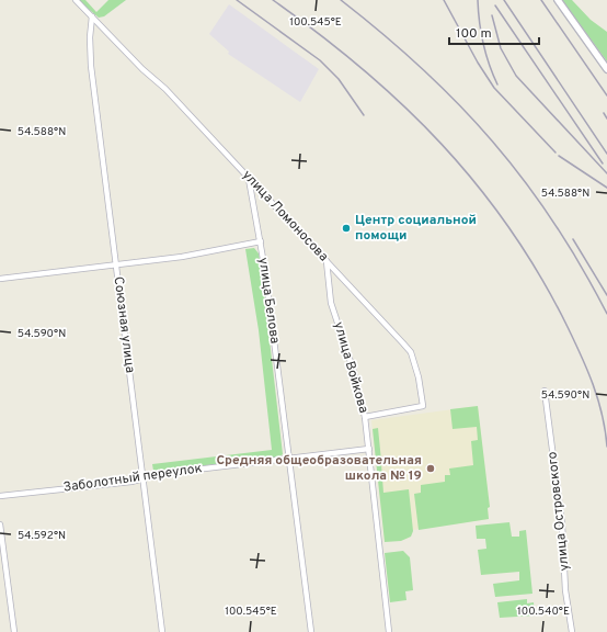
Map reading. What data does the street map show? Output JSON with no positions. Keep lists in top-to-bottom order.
{
  "streets": {
    "street": [
      "улица Ломоносова",
      "улица Белова",
      "Союзная улица",
      "улица Войкова",
      "Заболотный переулок",
      "улица Островского"
    ]
  },
  "crossings": [
    ["улица Ломоносова", "улица Белова"],
    ["улица Ломоносова", "Союзная улица"],
    ["улица Ломоносова", "улица Войкова"],
    ["улица Белова", "Заболотный переулок"],
    ["Союзная улица", "Заболотный переулок"],
    ["улица Войкова", "Заболотный переулок"]
  ],
  "places": ["Центр социальной помощи", "Средняя общеобразовательная школа № 19"],
  "scale_bar": "100 m",
  "coordinates": [
    "100.545°E",
    "54.588°N",
    "54.590°N",
    "54.592°N",
    "100.540°E"
  ]
}
